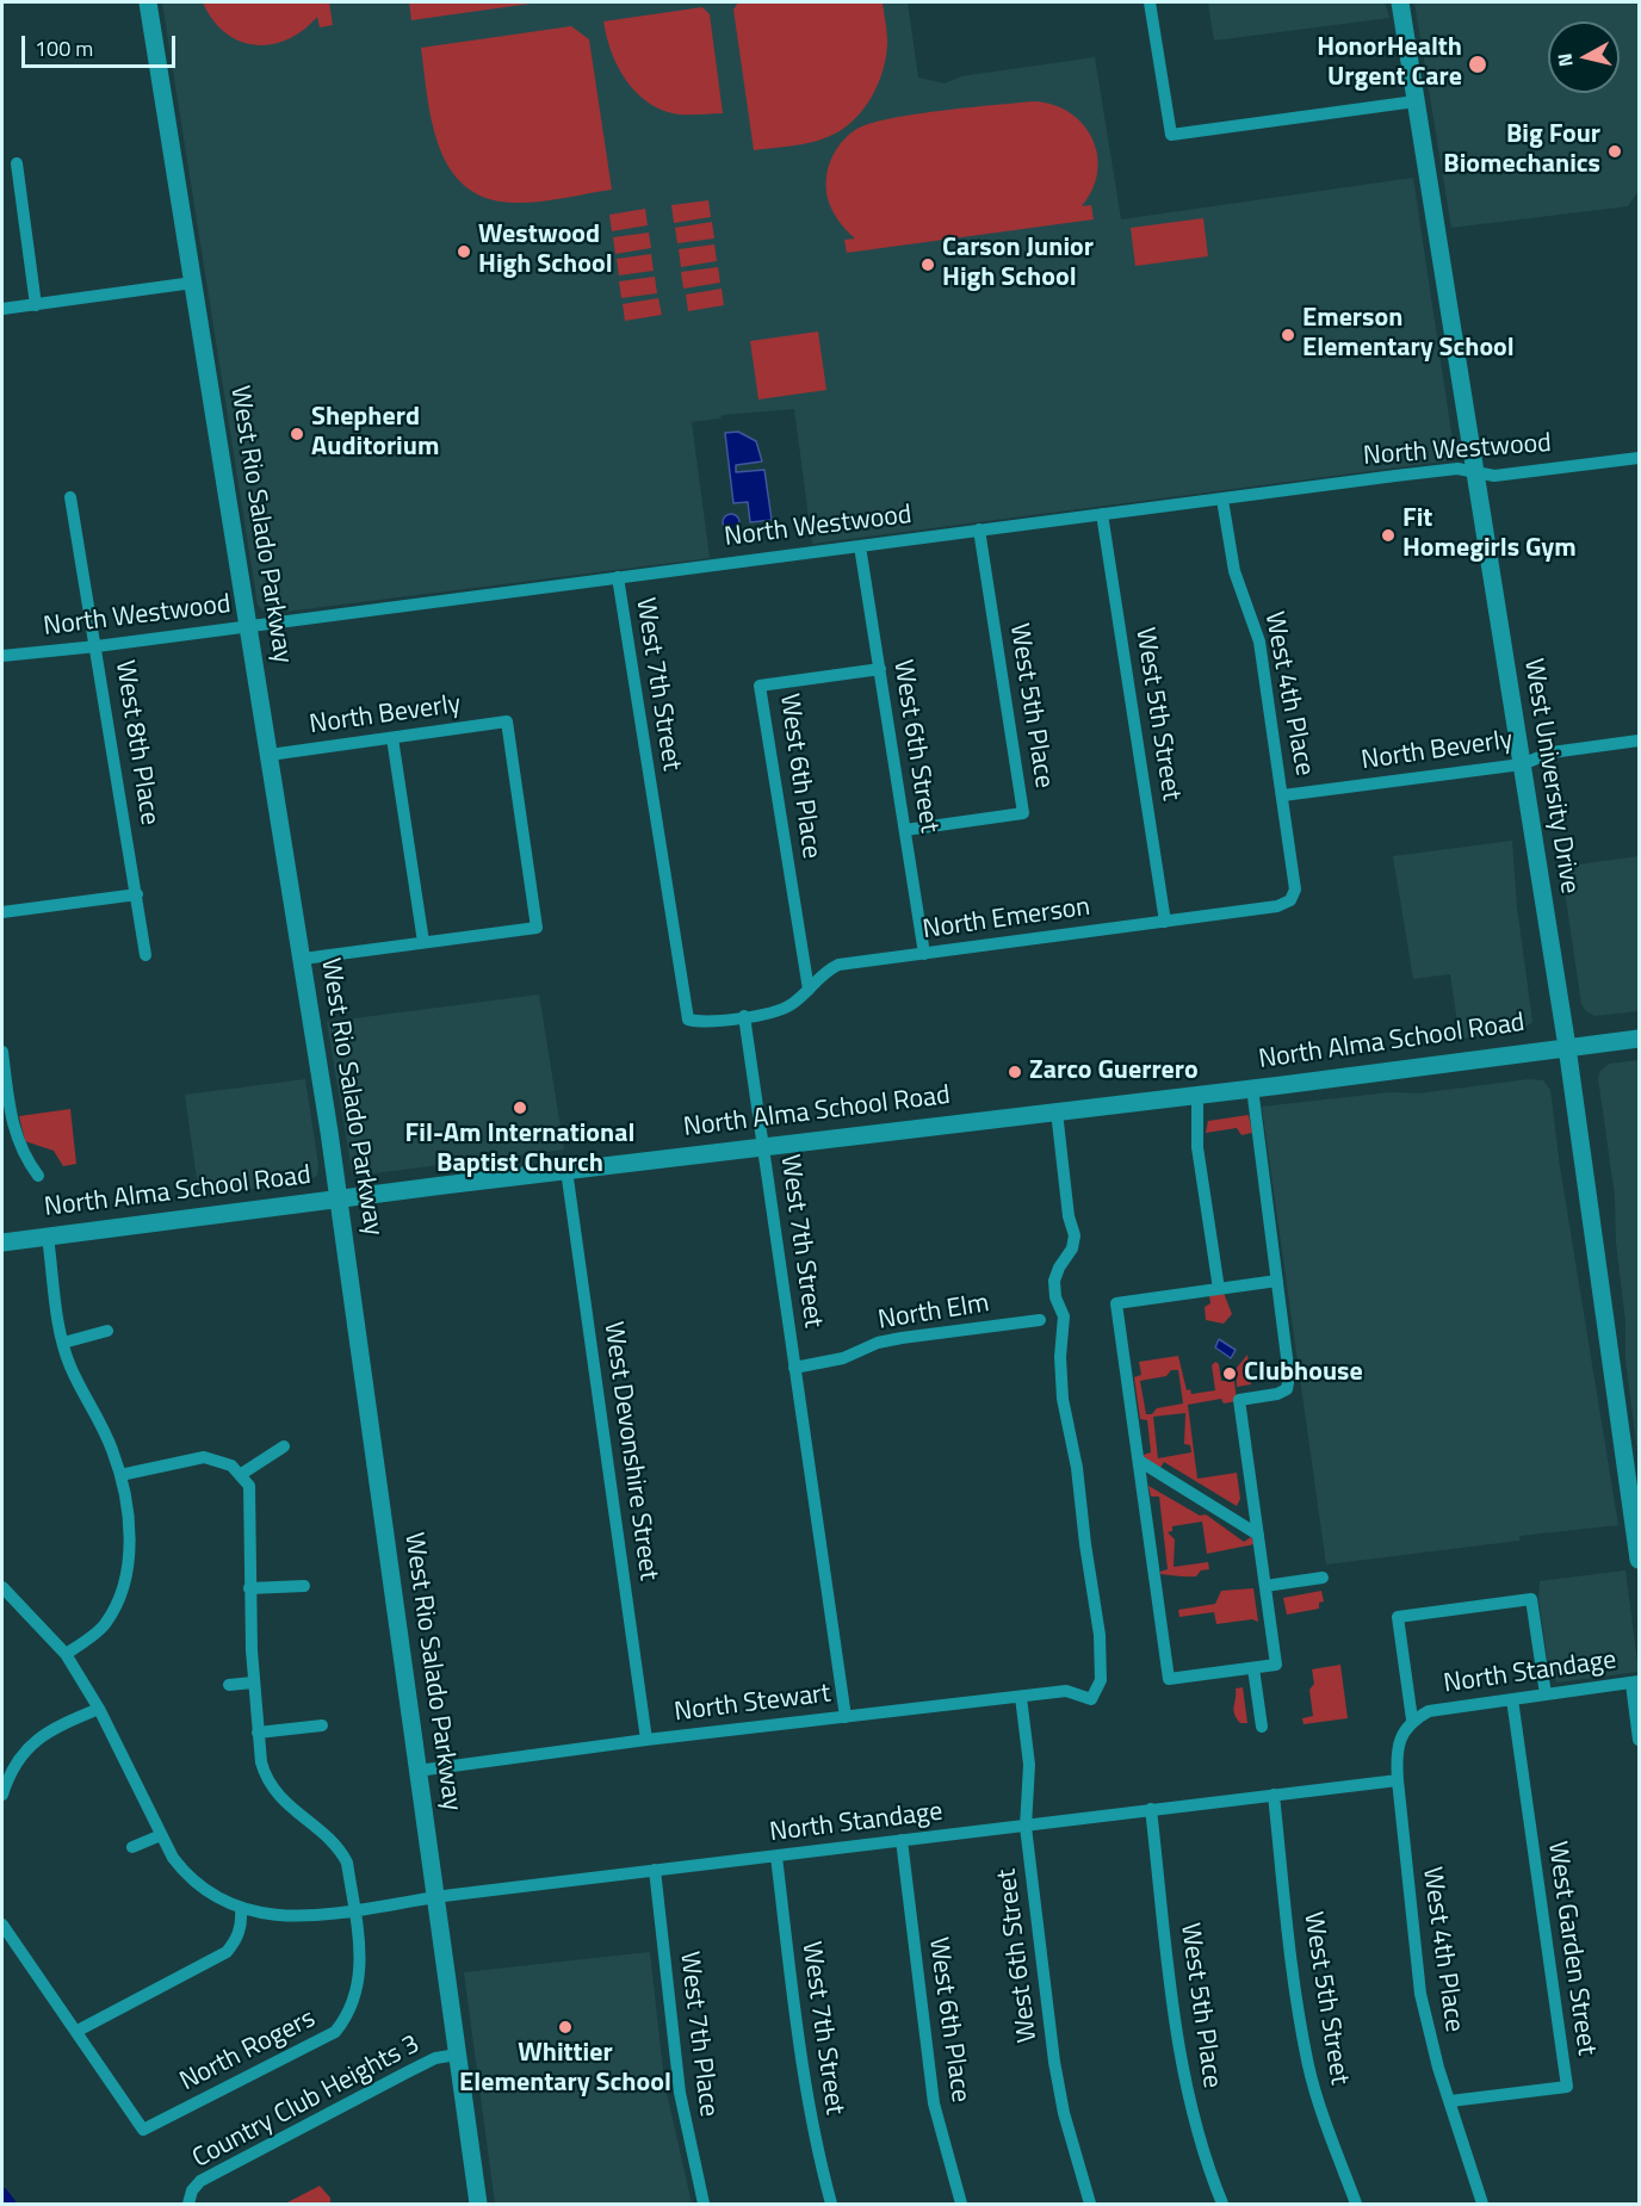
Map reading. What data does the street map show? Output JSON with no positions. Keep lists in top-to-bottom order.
{
  "streets": {
    "main road": ["West Rio Salado Parkway", "West University Drive", "North Alma School Road"],
    "street": [
      "North Westwood",
      "West 7th Street",
      "West 4th Place",
      "West 5th Place",
      "West 5th Street",
      "North Beverly",
      "West 8th Place",
      "West 6th Street",
      "West 6th Place",
      "North Emerson",
      "North Elm",
      "West Devonshire Street",
      "North Standage",
      "North Stewart",
      "West Garden Street",
      "West 7th Place",
      "North Rogers",
      "Country Club Heights 3"
    ]
  },
  "crossings": [
    ["North Westwood", "West Rio Salado Parkway"],
    ["North Westwood", "West 7th Street"],
    ["North Westwood", "West 4th Place"],
    ["North Westwood", "West 5th Place"],
    ["North Westwood", "West 5th Street"],
    ["North Westwood", "West 8th Place"],
    ["North Westwood", "West 6th Street"],
    ["North Westwood", "West University Drive"],
    ["West Rio Salado Parkway", "North Beverly"],
    ["West Rio Salado Parkway", "North Alma School Road"],
    ["West Rio Salado Parkway", "North Standage"],
    ["West Rio Salado Parkway", "North Stewart"],
    ["West Rio Salado Parkway", "Country Club Heights 3"],
    ["West 7th Street", "North Emerson"],
    ["West 7th Street", "North Alma School Road"],
    ["West 7th Street", "North Elm"],
    ["West 7th Street", "North Standage"],
    ["West 7th Street", "North Stewart"],
    ["West 4th Place", "North Beverly"],
    ["West 4th Place", "North Emerson"],
    ["West 4th Place", "North Standage"],
    ["West 4th Place", "West Garden Street"],
    ["West 5th Place", "West 6th Street"],
    ["West 5th Place", "North Standage"],
    ["West 5th Street", "North Emerson"],
    ["West 5th Street", "North Standage"],
    ["North Beverly", "West University Drive"],
    ["West 6th Street", "West 6th Place"],
    ["West 6th Street", "North Emerson"],
    ["West 6th Street", "North Standage"],
    ["West 6th Street", "North Stewart"],
    ["West 6th Place", "North Emerson"],
    ["West 6th Place", "North Standage"],
    ["West University Drive", "North Alma School Road"],
    ["North Alma School Road", "West Devonshire Street"],
    ["North Alma School Road", "North Stewart"],
    ["West Devonshire Street", "North Stewart"],
    ["North Standage", "West Garden Street"],
    ["North Standage", "West 7th Place"],
    ["North Standage", "North Rogers"]
  ],
  "places": [
    "HonorHealth Urgent Care",
    "Big Four Biomechanics",
    "Westwood High School",
    "Carson Junior High School",
    "Emerson Elementary School",
    "Shepherd Auditorium",
    "Fit Homegirls Gym",
    "Zarco Guerrero",
    "Fil-Am International Baptist Church",
    "Clubhouse",
    "Whittier Elementary School"
  ],
  "scale_bar": "100 m",
  "north": "left"
}
